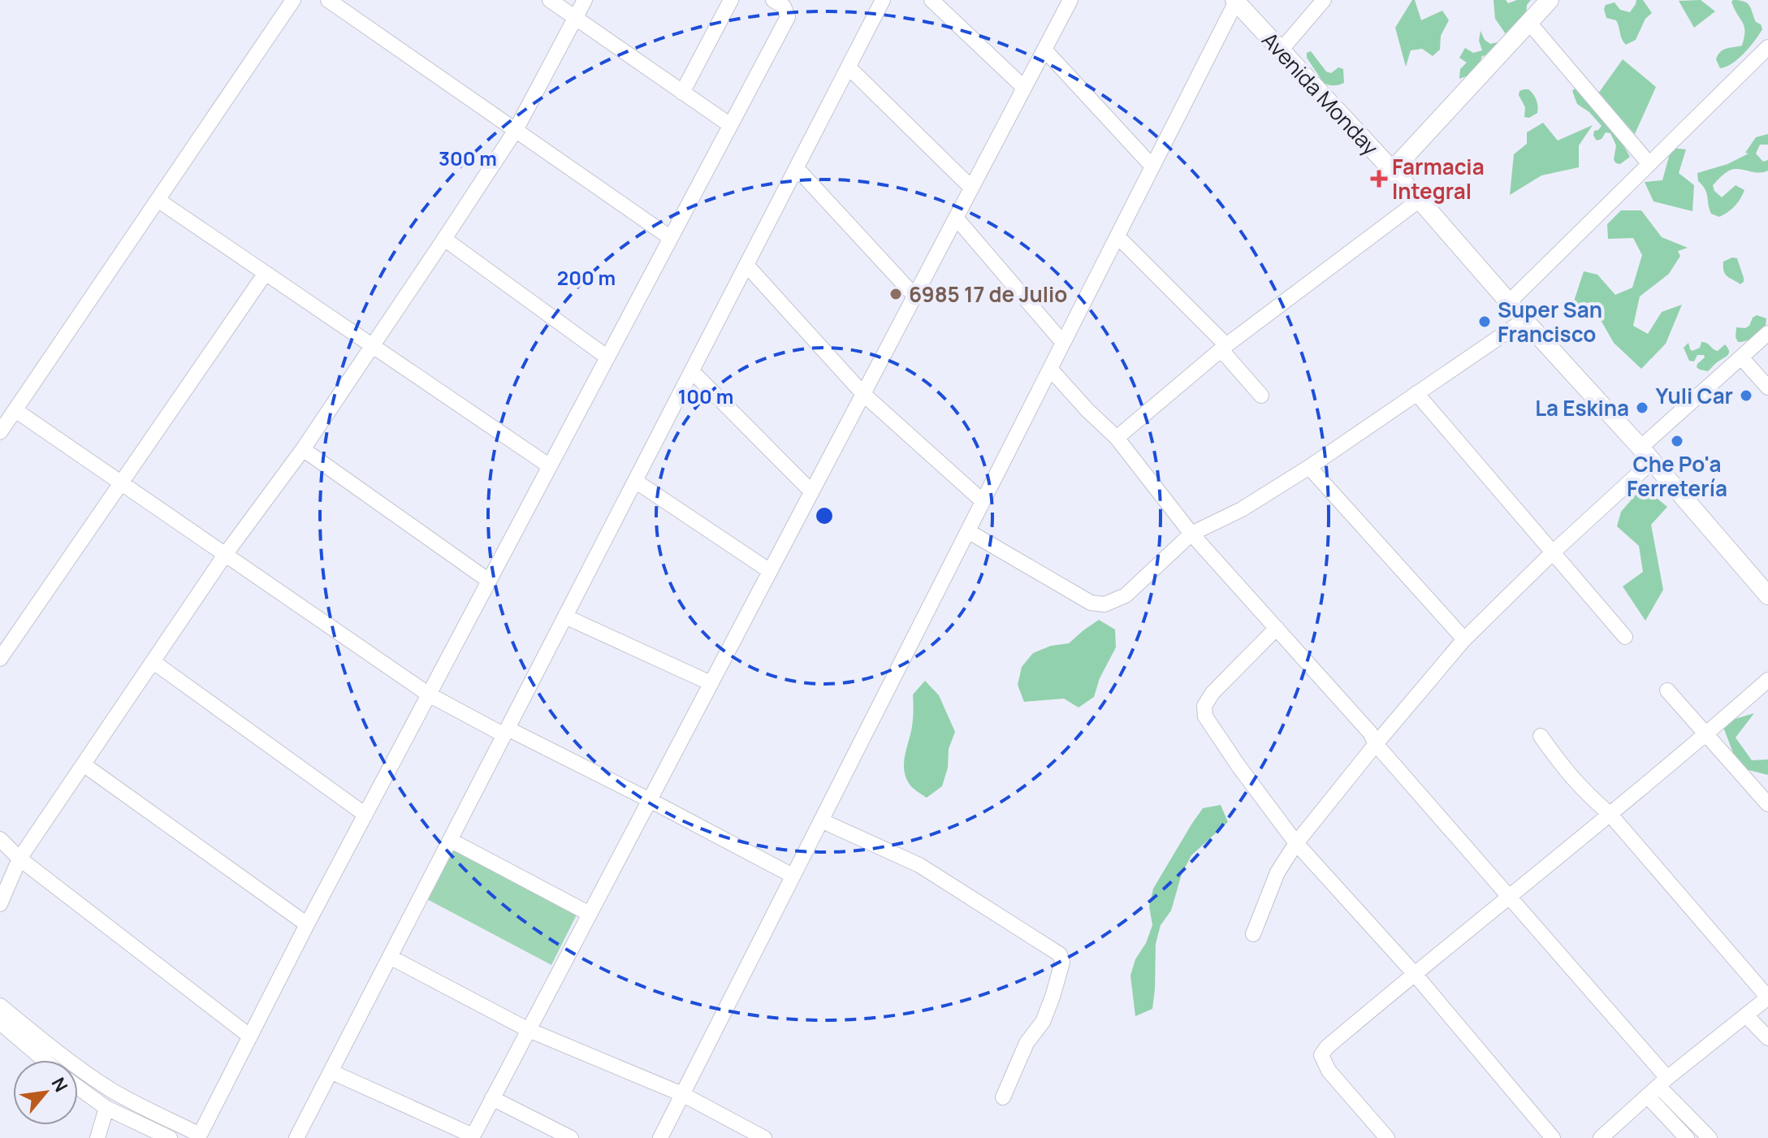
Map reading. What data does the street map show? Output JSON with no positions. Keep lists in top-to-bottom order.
{
  "streets": {
    "main road": ["Avenida Monday"]
  },
  "places": {
    "health": ["Farmacia Integral"],
    "other": [
      "6985 17 de Julio",
      "Super San Francisco",
      "Yuli Car",
      "La Eskina",
      "Che Po'a Ferretería"
    ]
  },
  "north": "top right",
  "rings": ["300 m", "200 m", "100 m"]
}
